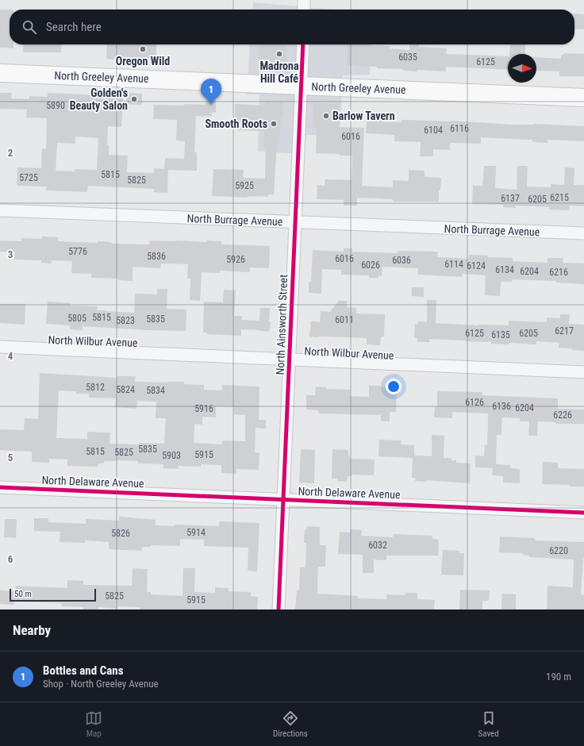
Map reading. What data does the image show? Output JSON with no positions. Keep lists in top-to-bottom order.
{
  "streets": {
    "main road": ["North Greeley Avenue"],
    "street": [
      "North Burrage Avenue",
      "North Ainsworth Street",
      "North Wilbur Avenue",
      "North Delaware Avenue"
    ]
  },
  "crossings": [
    ["North Greeley Avenue", "North Ainsworth Street"],
    ["North Burrage Avenue", "North Ainsworth Street"],
    ["North Ainsworth Street", "North Wilbur Avenue"],
    ["North Ainsworth Street", "North Delaware Avenue"]
  ],
  "places": [
    "Oregon Wild",
    "Madrona Hill Café",
    "Golden's Beauty Salon",
    "Barlow Tavern",
    "Smooth Roots"
  ],
  "house_numbers": [
    "6035",
    "6125",
    "5890",
    "6116",
    "6104",
    "6016",
    "5815",
    "5725",
    "5825",
    "5925",
    "6215",
    "6137",
    "6205",
    "5776",
    "5836",
    "6016",
    "5926",
    "6036",
    "6114",
    "6026",
    "6124",
    "6134",
    "6204",
    "6216",
    "5815",
    "5805",
    "5835",
    "6011",
    "5823",
    "6217",
    "6125",
    "6205",
    "6135",
    "5812",
    "5824",
    "5834",
    "6126",
    "6136",
    "6204",
    "5916",
    "6226",
    "5835",
    "5815",
    "5825",
    "5915",
    "5903",
    "5914",
    "5826",
    "6032",
    "6220",
    "5825",
    "5915"
  ],
  "scale_bar": "50 m",
  "north": "right",
  "page": {
    "search": "Search here",
    "pins": "1",
    "scale": "50 m",
    "heading": "Nearby",
    "list": [
      {
        "mark": "1",
        "name": "Bottles and Cans",
        "note": "Shop · North Greeley Avenue",
        "value": "190 m"
      }
    ],
    "nav": ["Map", "Directions", "Saved"]
  },
  "grid": {
    "rows": [
      "2",
      "3",
      "4",
      "5",
      "6"
    ]
  }
}
